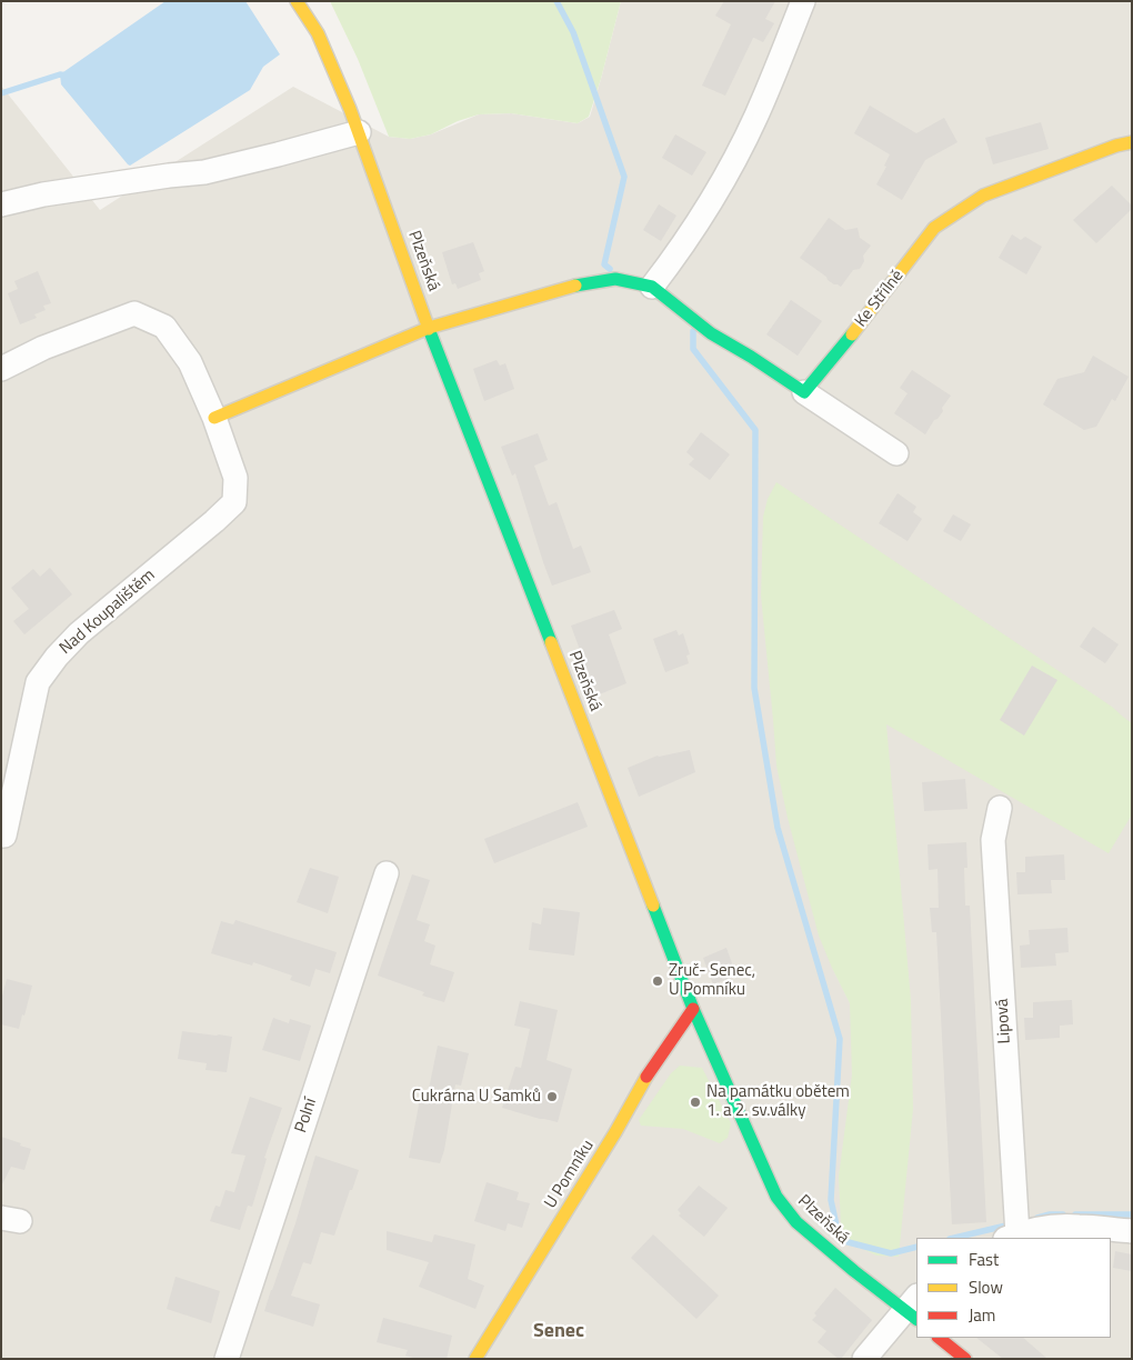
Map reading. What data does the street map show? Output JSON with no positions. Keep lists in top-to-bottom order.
{
  "streets": {
    "main road": ["Plzeňská", "Ke Střílně", "U Pomníku"],
    "street": ["Nad Koupalištěm", "Lipová", "Polní"]
  },
  "crossings": [
    ["Plzeňská", "U Pomníku"]
  ],
  "districts": ["Senec"],
  "places": ["Zruč- Senec, U Pomníku", "Cukrárna U Samků", "Na památku obětem 1. a 2. sv.války"],
  "legend": ["Fast", "Slow", "Jam"]
}
